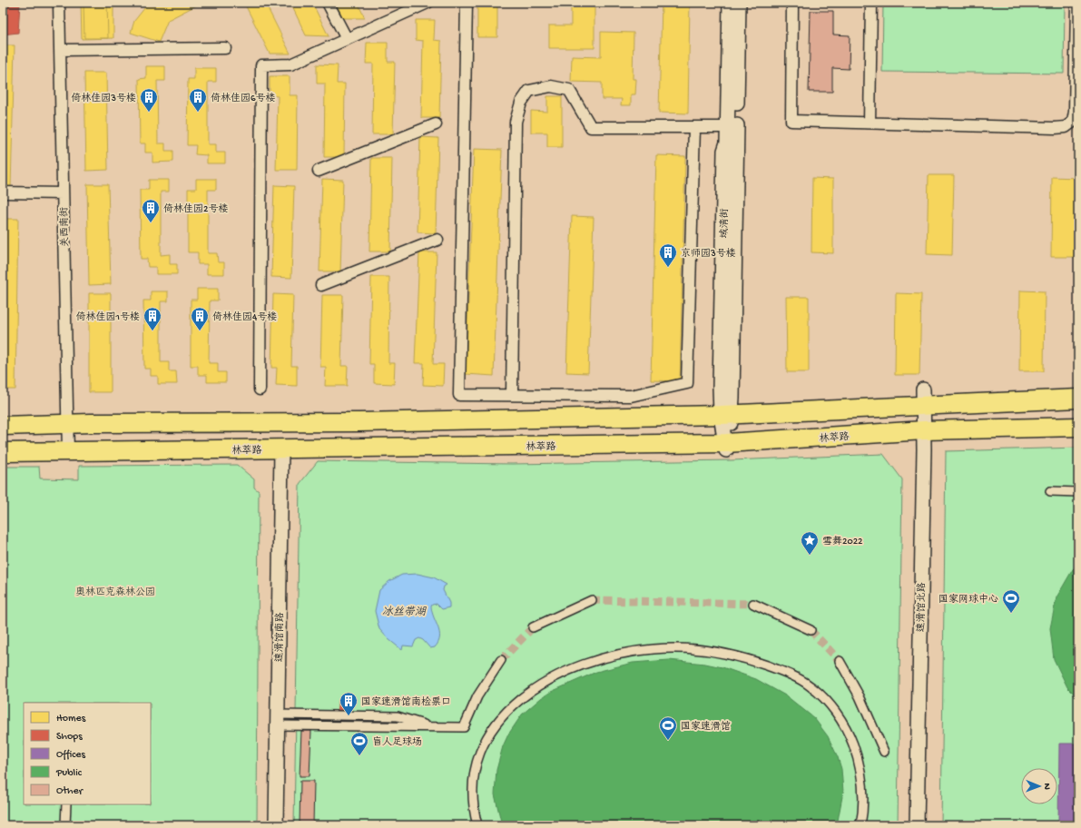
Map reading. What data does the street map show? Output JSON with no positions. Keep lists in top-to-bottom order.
{
  "streets": {
    "main road": ["林萃路"],
    "street": [
      "域清街",
      "关西南街",
      "速滑馆北路",
      "速滑馆南路"
    ]
  },
  "crossings": [
    ["域清街", "林萃路"],
    ["关西南街", "林萃路"],
    ["林萃路", "速滑馆北路"],
    ["林萃路", "速滑馆南路"]
  ],
  "water": ["冰丝带湖"],
  "parks": ["奥林匹克森林公园"],
  "places": {
    "building": [
      "倚林佳园3号楼",
      "倚林佳园6号楼",
      "倚林佳园2号楼",
      "京师园3号楼",
      "倚林佳园1号楼",
      "倚林佳园4号楼",
      "国家速滑馆南检票口"
    ],
    "place": ["雪舞2022"],
    "sports": ["国家网球中心", "国家速滑馆", "盲人足球场"]
  },
  "legend": [
    "Homes",
    "Shops",
    "Offices",
    "Public",
    "Other"
  ],
  "north": "right"
}
